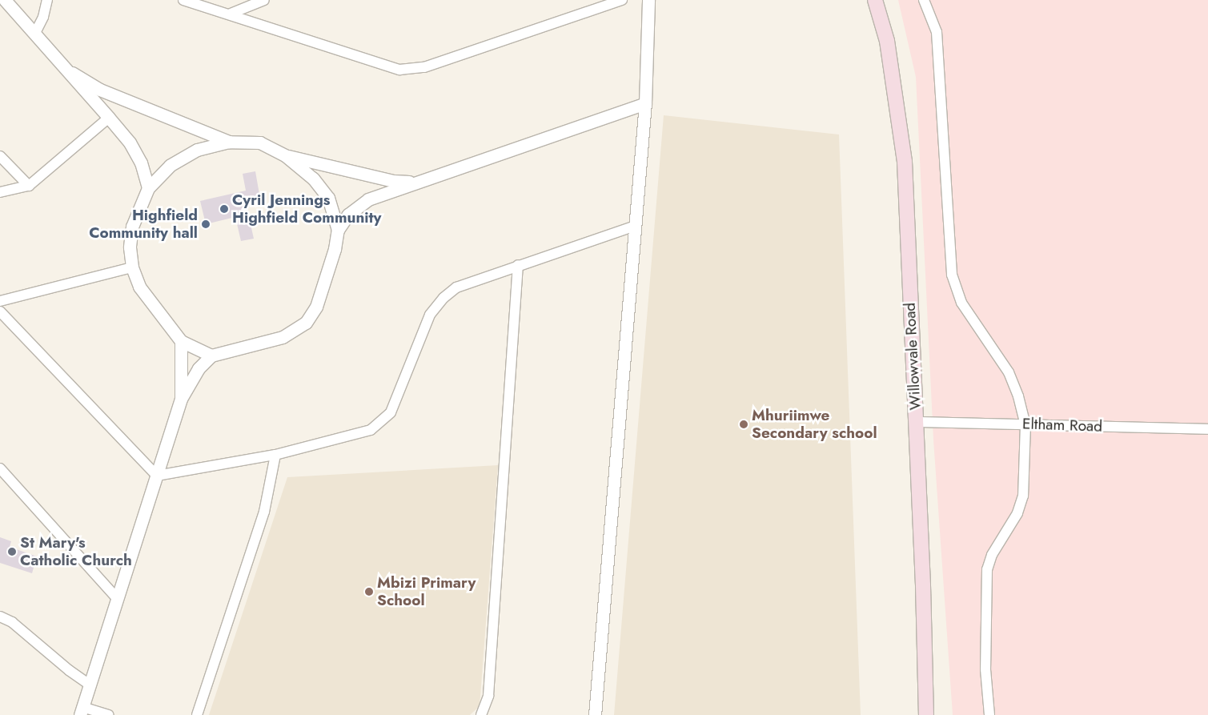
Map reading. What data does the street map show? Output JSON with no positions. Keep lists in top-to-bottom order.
{
  "streets": {
    "main road": ["Willowvale Road"],
    "street": ["Eltham Road"]
  },
  "crossings": [
    ["Willowvale Road", "Eltham Road"]
  ],
  "places": [
    "Cyril Jennings Highfield Community",
    "Highfield Community hall",
    "Mhuriimwe Secondary school",
    "St Mary's Catholic Church",
    "Mbizi Primary School"
  ]
}
